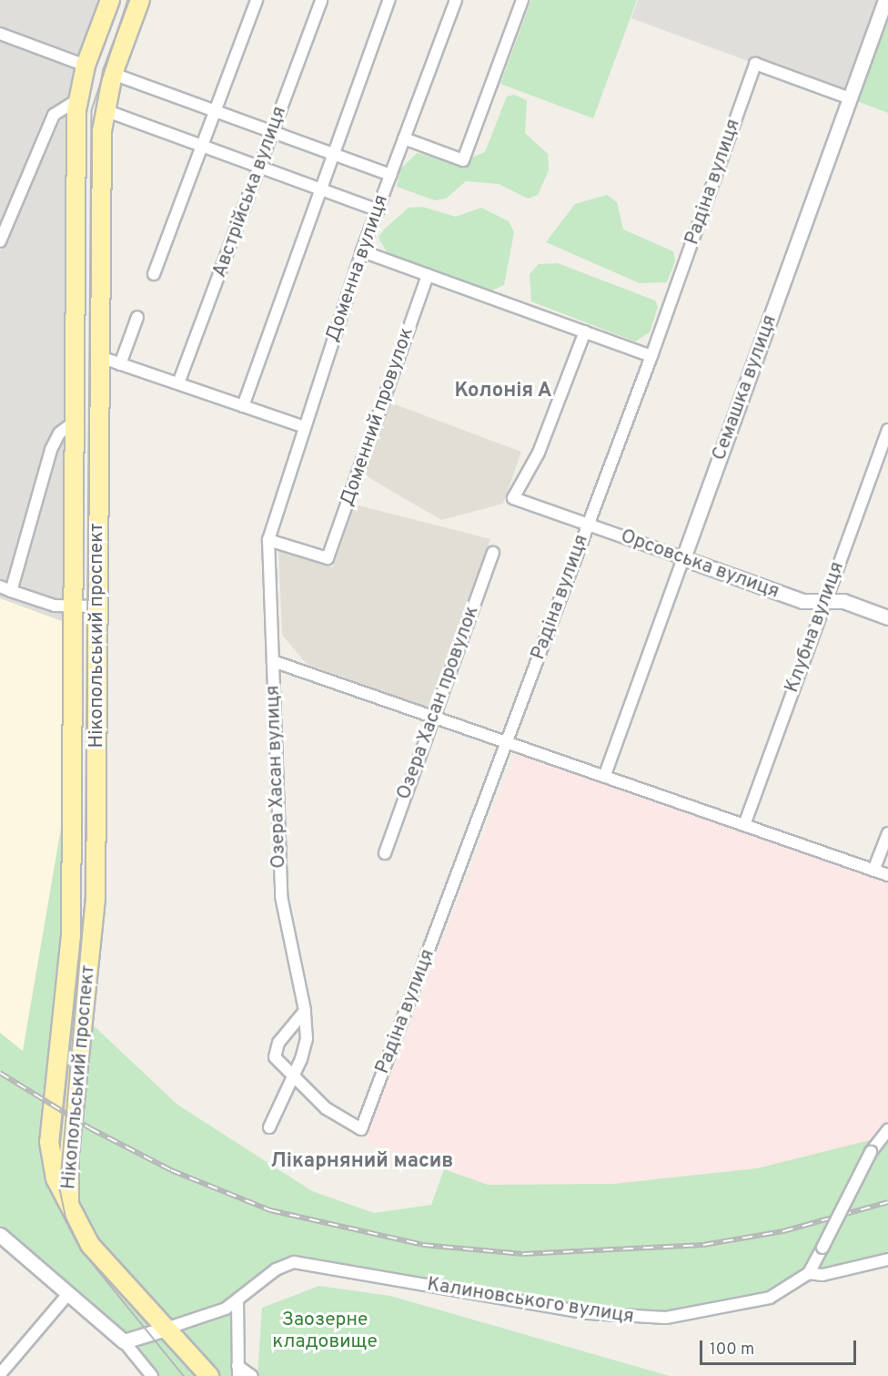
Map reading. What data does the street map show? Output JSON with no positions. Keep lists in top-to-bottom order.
{
  "streets": {
    "main road": ["Нікопольський проспект"],
    "street": [
      "Радіна вулиця",
      "Австрійська вулиця",
      "Доменна вулиця",
      "Семашка вулиця",
      "Доменний провулок",
      "Орсовська вулиця",
      "Клубна вулиця",
      "Озера Хасан провулок",
      "Озера Хасан вулиця",
      "Калиновського вулиця"
    ]
  },
  "crossings": [
    ["Радіна вулиця", "Семашка вулиця"],
    ["Радіна вулиця", "Орсовська вулиця"],
    ["Радіна вулиця", "Озера Хасан вулиця"],
    ["Доменна вулиця", "Доменний провулок"],
    ["Доменна вулиця", "Озера Хасан вулиця"],
    ["Семашка вулиця", "Орсовська вулиця"],
    ["Доменний провулок", "Озера Хасан вулиця"],
    ["Орсовська вулиця", "Клубна вулиця"]
  ],
  "districts": ["Колонія А", "Лікарняний масив"],
  "parks": ["Заозерне кладовище"],
  "scale_bar": "100 m"
}
